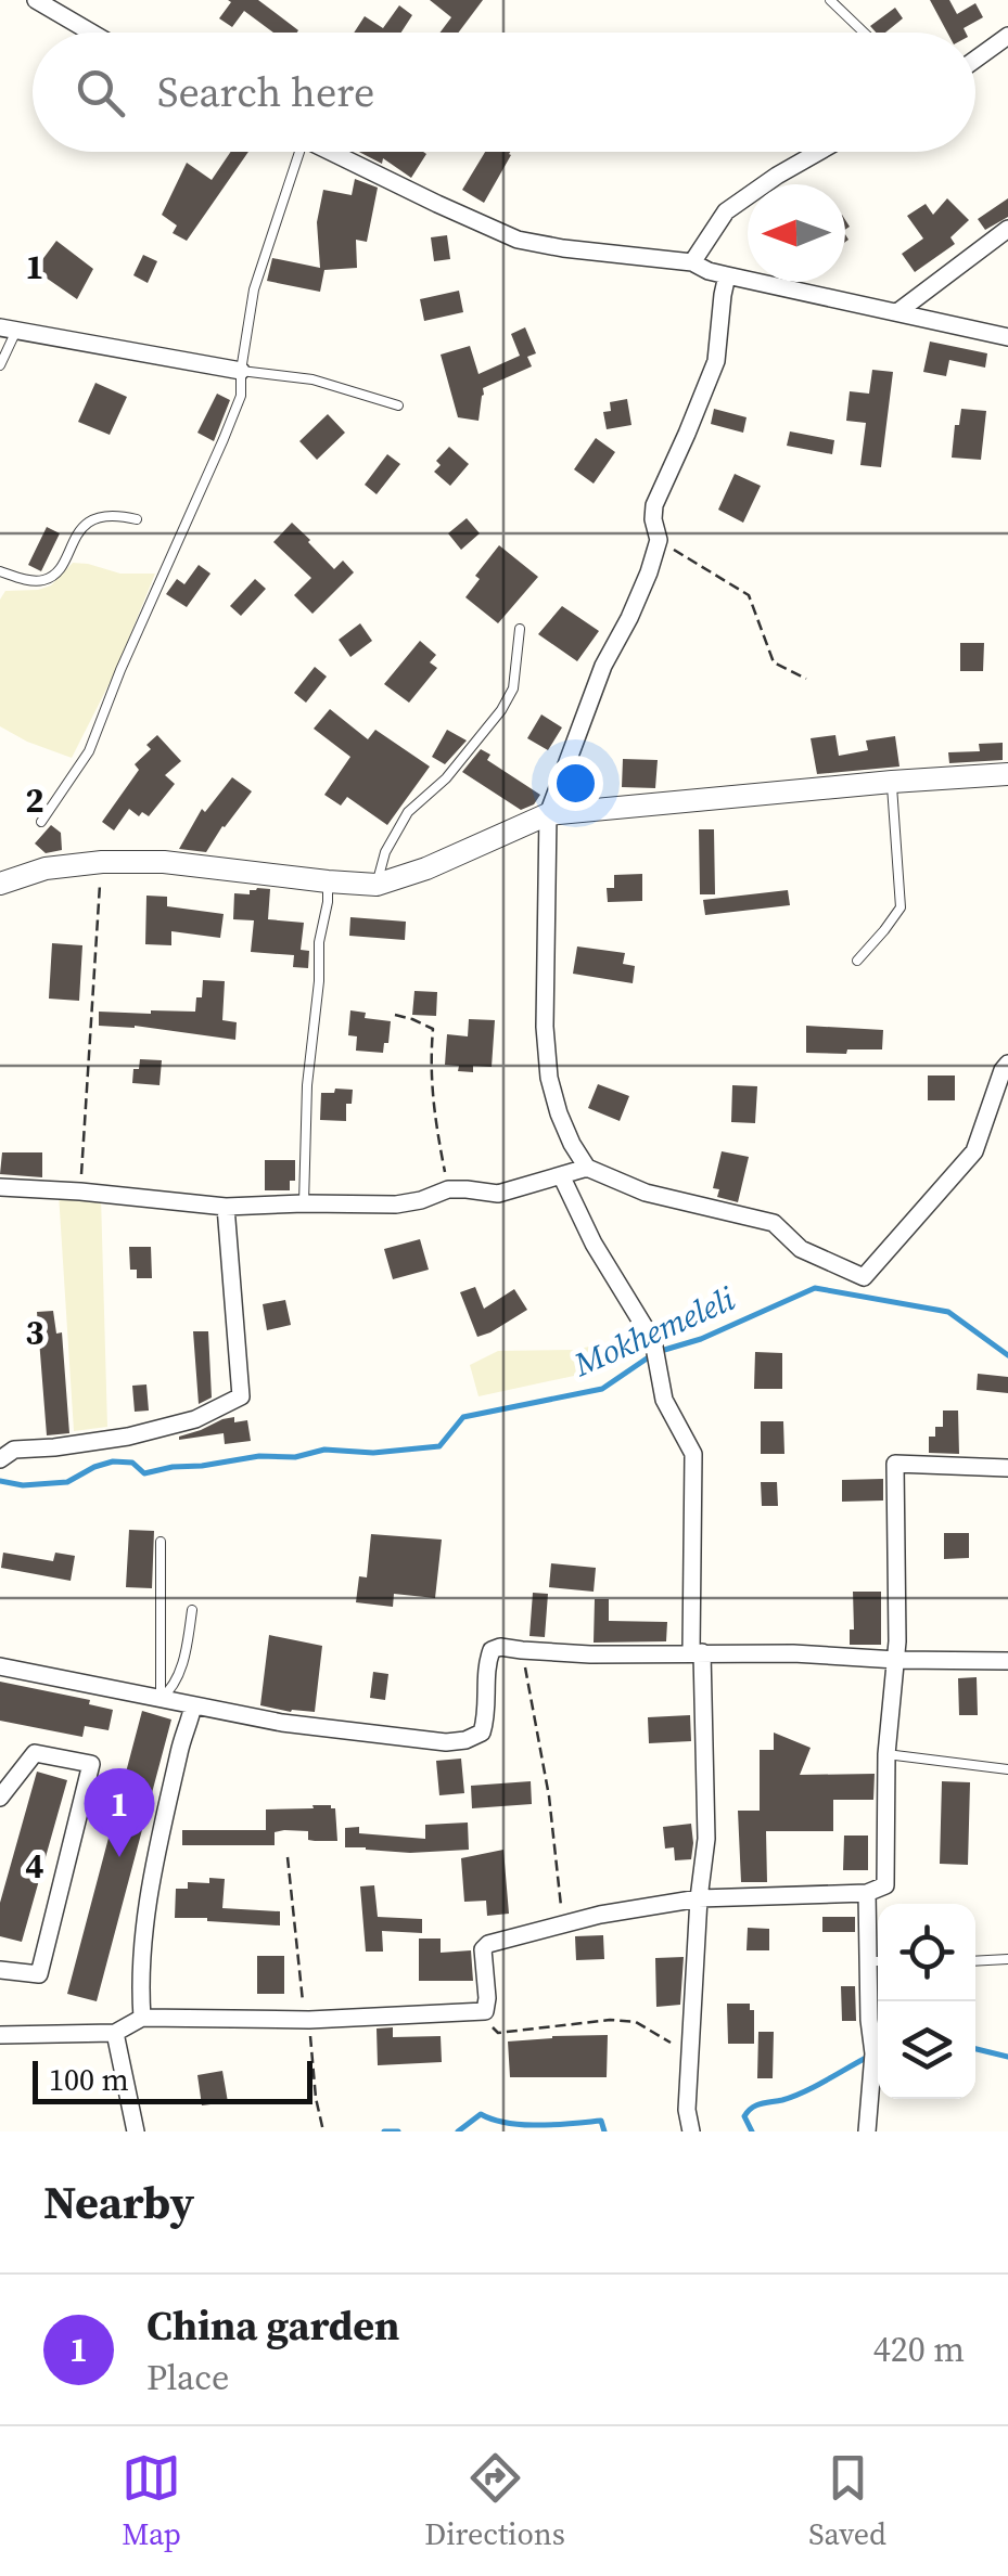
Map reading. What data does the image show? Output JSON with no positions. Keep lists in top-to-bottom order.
{
  "water": ["Mokhemeleli"],
  "scale_bar": "100 m",
  "north": "left",
  "page": {
    "search": "Search here",
    "pins": "1",
    "scale": "100 m",
    "heading": "Nearby",
    "list": [
      {
        "mark": "1",
        "name": "China garden",
        "note": "Place",
        "value": "420 m"
      }
    ],
    "nav": ["Map", "Directions", "Saved"]
  },
  "grid": {
    "rows": [
      "1",
      "2",
      "3",
      "4"
    ]
  }
}
